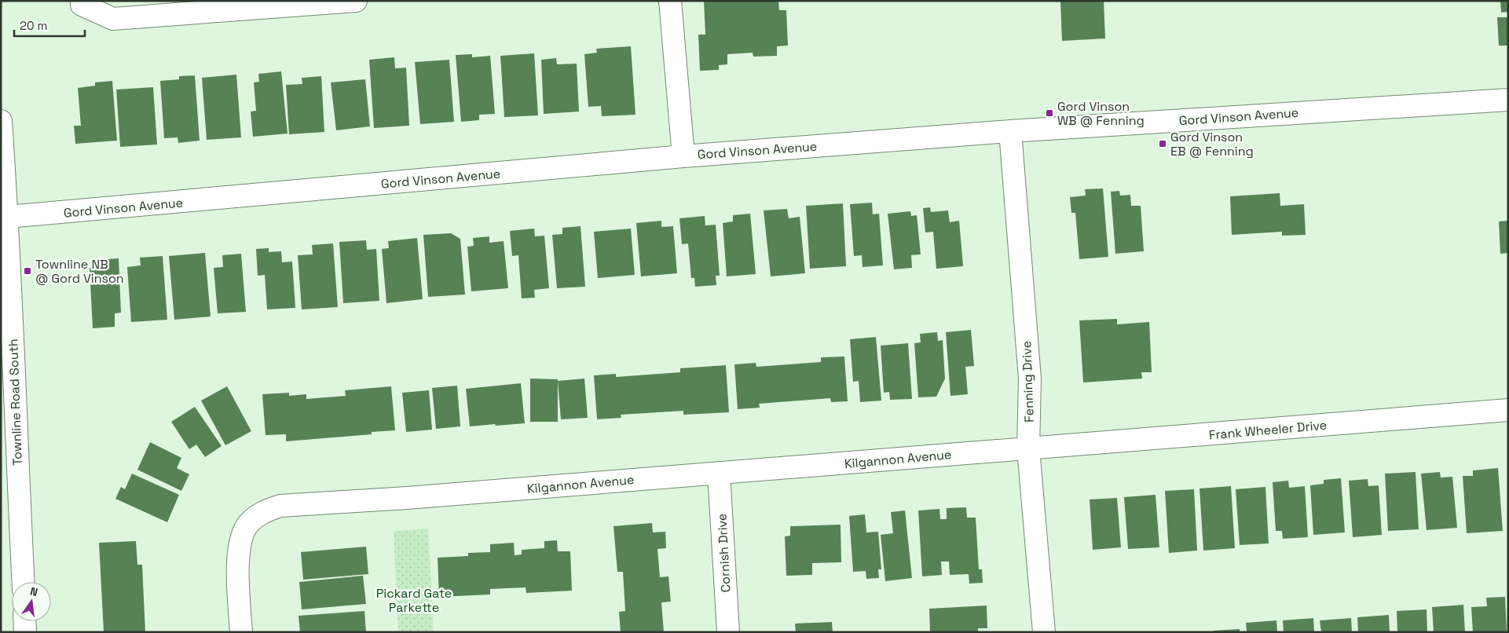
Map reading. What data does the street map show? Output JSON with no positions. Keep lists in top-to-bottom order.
{
  "streets": {
    "street": [
      "Gord Vinson Avenue",
      "Fenning Drive",
      "Townline Road South",
      "Frank Wheeler Drive",
      "Kilgannon Avenue",
      "Cornish Drive"
    ]
  },
  "crossings": [
    ["Gord Vinson Avenue", "Fenning Drive"],
    ["Gord Vinson Avenue", "Townline Road South"],
    ["Fenning Drive", "Frank Wheeler Drive"],
    ["Fenning Drive", "Kilgannon Avenue"],
    ["Frank Wheeler Drive", "Kilgannon Avenue"],
    ["Kilgannon Avenue", "Cornish Drive"]
  ],
  "parks": ["Pickard Gate Parkette"],
  "places": {
    "transit": ["Gord Vinson WB @ Fenning", "Gord Vinson EB @ Fenning", "Townline NB @ Gord Vinson"]
  },
  "scale_bar": "20 m",
  "north": "top"
}
